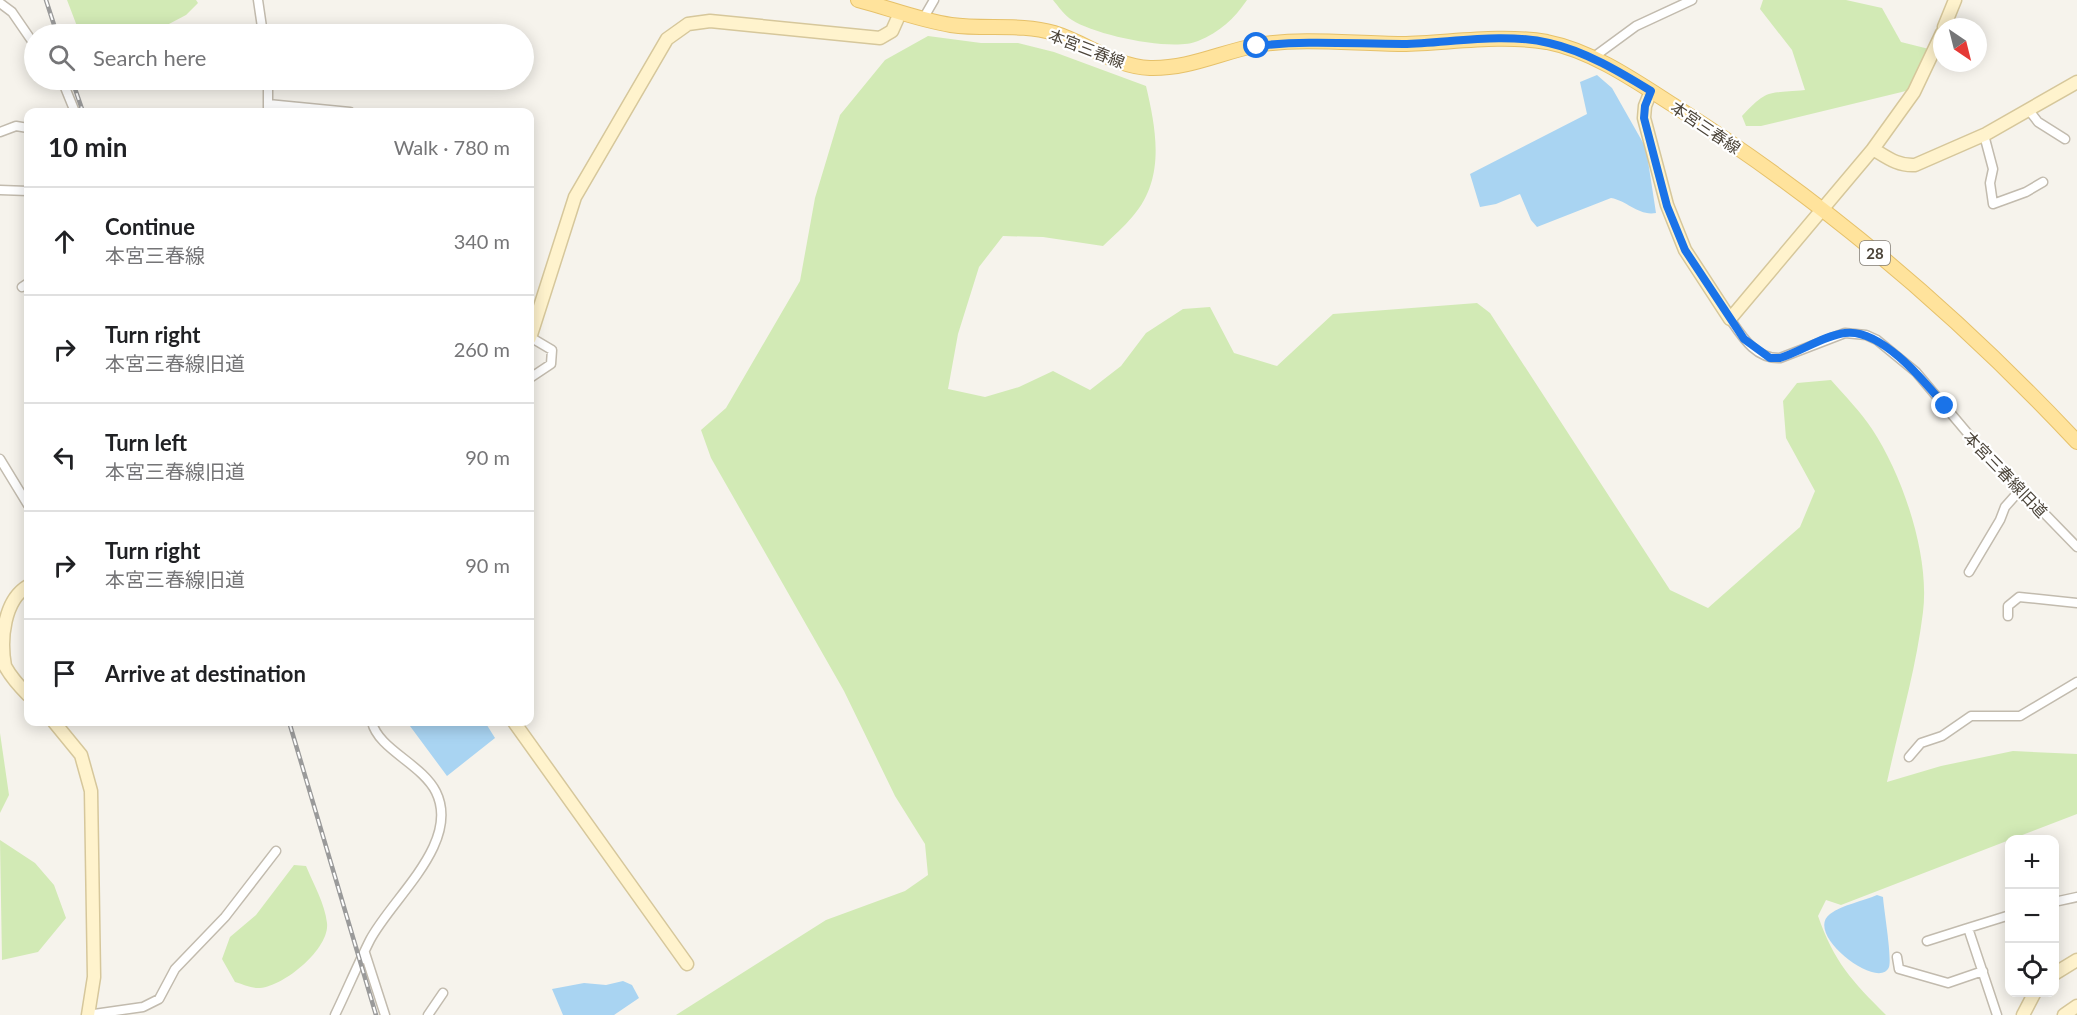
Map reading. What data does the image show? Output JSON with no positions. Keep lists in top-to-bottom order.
{
  "streets": {
    "main road": ["本宮三春線", "28"],
    "street": ["本宮三春線旧道"]
  },
  "crossings": [
    ["本宮三春線", "本宮三春線旧道"]
  ],
  "north": "bottom right",
  "page": {
    "search": "Search here",
    "heading": ["10 min", "Walk · 780 m"],
    "list": [
      ["Continue", "本宮三春線", "340 m"],
      ["Turn right", "本宮三春線旧道", "260 m"],
      ["Turn left", "本宮三春線旧道", "90 m"],
      ["Turn right", "本宮三春線旧道", "90 m"],
      "Arrive at destination"
    ],
    "map_buttons": ["+", "−"]
  }
}
